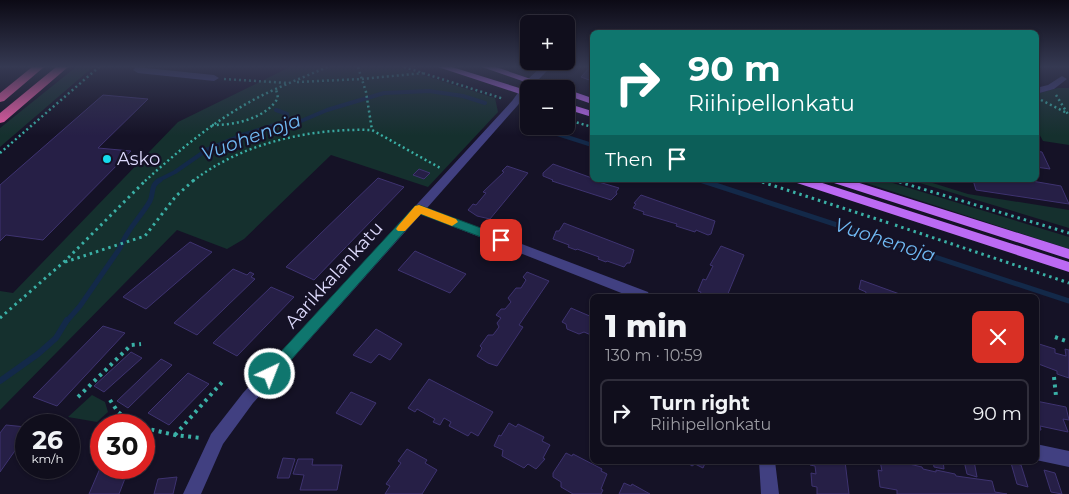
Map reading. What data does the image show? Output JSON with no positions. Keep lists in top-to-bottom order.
{
  "streets": {
    "street": ["Aarikkalankatu"]
  },
  "water": ["Vuohenoja"],
  "places": ["Asko"],
  "page": {
    "map_buttons": ["+", "−"],
    "turn": ["90 m", "Riihipellonkatu"],
    "then": "Then",
    "heading": ["1 min", "130 m · 10:59"],
    "list": [
      {
        "name": "Turn right",
        "note": "Riihipellonkatu",
        "value": "90 m"
      }
    ],
    "speed": "26 km/h",
    "limit": "30"
  }
}
